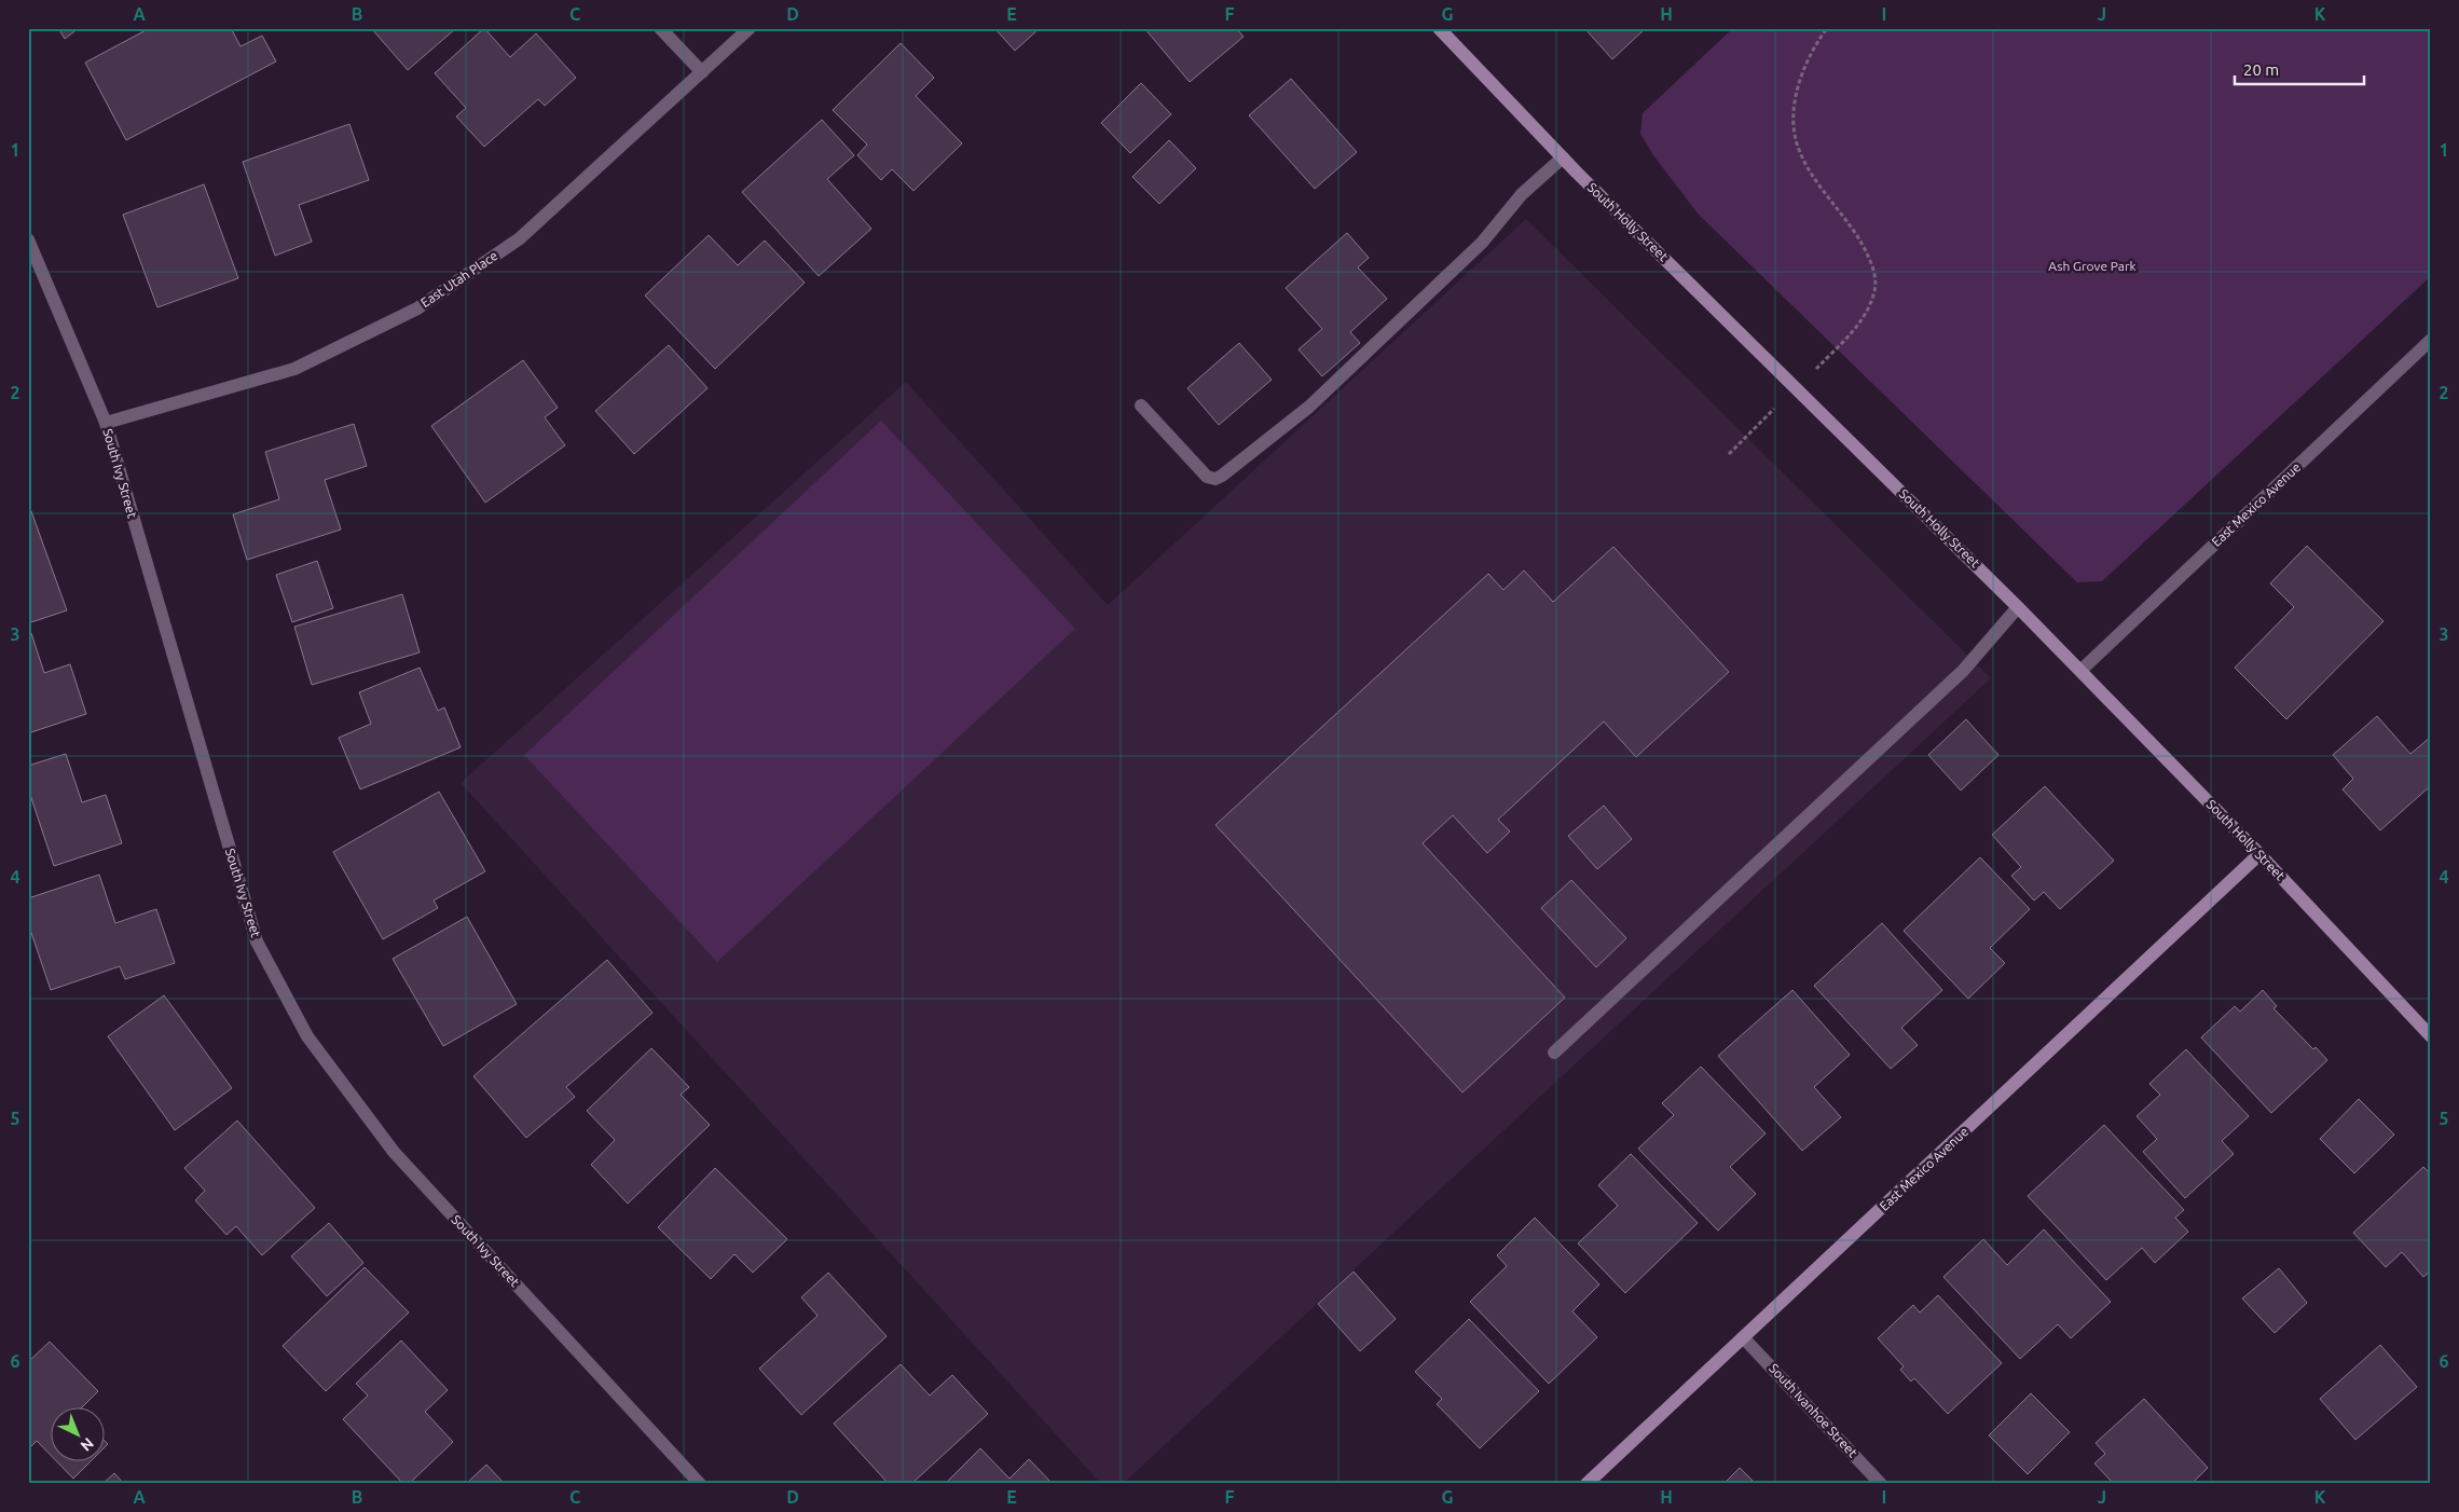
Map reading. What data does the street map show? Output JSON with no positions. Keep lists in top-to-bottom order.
{
  "streets": {
    "main road": ["South Holly Street", "East Mexico Avenue"],
    "street": ["East Utah Place", "South Ivy Street", "South Ivanhoe Street"]
  },
  "crossings": [
    ["South Holly Street", "East Mexico Avenue"],
    ["East Utah Place", "South Ivy Street"],
    ["East Mexico Avenue", "South Ivanhoe Street"]
  ],
  "parks": ["Ash Grove Park"],
  "scale_bar": "20 m",
  "north": "bottom right",
  "grid": {
    "columns": [
      "A",
      "B",
      "C",
      "D",
      "E",
      "F",
      "G",
      "H",
      "I",
      "J",
      "K"
    ],
    "rows": [
      "1",
      "2",
      "3",
      "4",
      "5",
      "6"
    ]
  }
}
